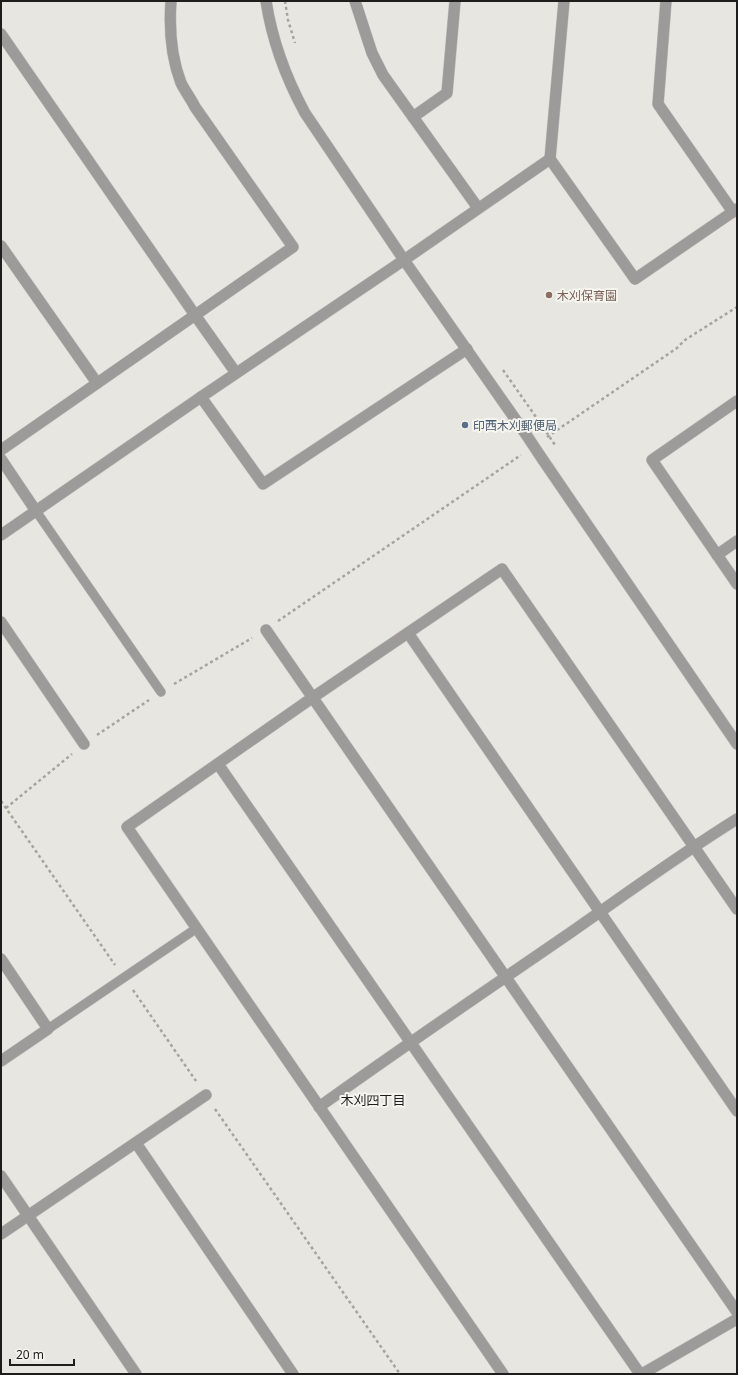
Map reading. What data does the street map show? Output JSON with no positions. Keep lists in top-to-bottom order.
{
  "districts": ["木刈四丁目"],
  "places": ["木刈保育園", "印西木刈郵便局"],
  "scale_bar": "20 m"
}
